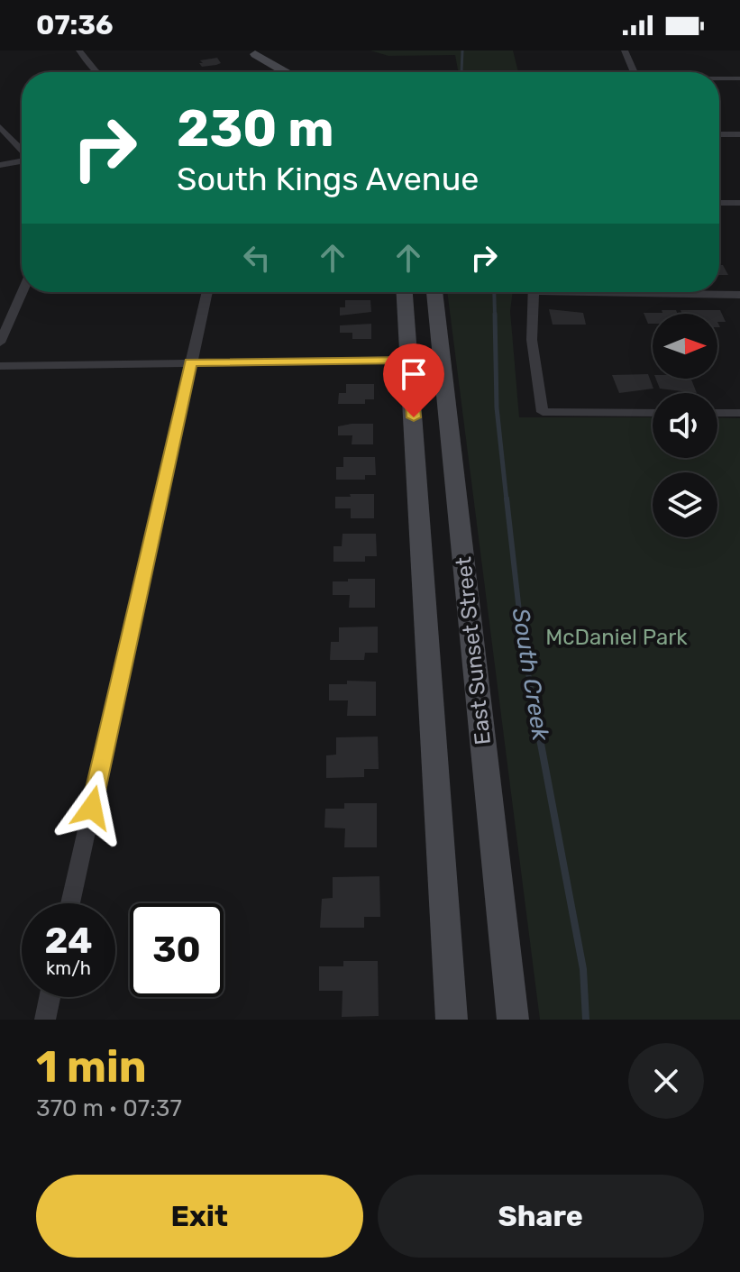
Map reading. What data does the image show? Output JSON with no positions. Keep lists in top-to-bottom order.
{
  "streets": {
    "main road": ["East Sunset Street"]
  },
  "water": ["South Creek"],
  "parks": ["McDaniel Park"],
  "north": "right",
  "page": {
    "status": "07:36",
    "turn": ["230 m", "South Kings Avenue"],
    "speed": "24 km/h",
    "limit": "30",
    "heading": ["1 min", "370 m · 07:37"],
    "buttons": ["Exit", "Share"]
  }
}
